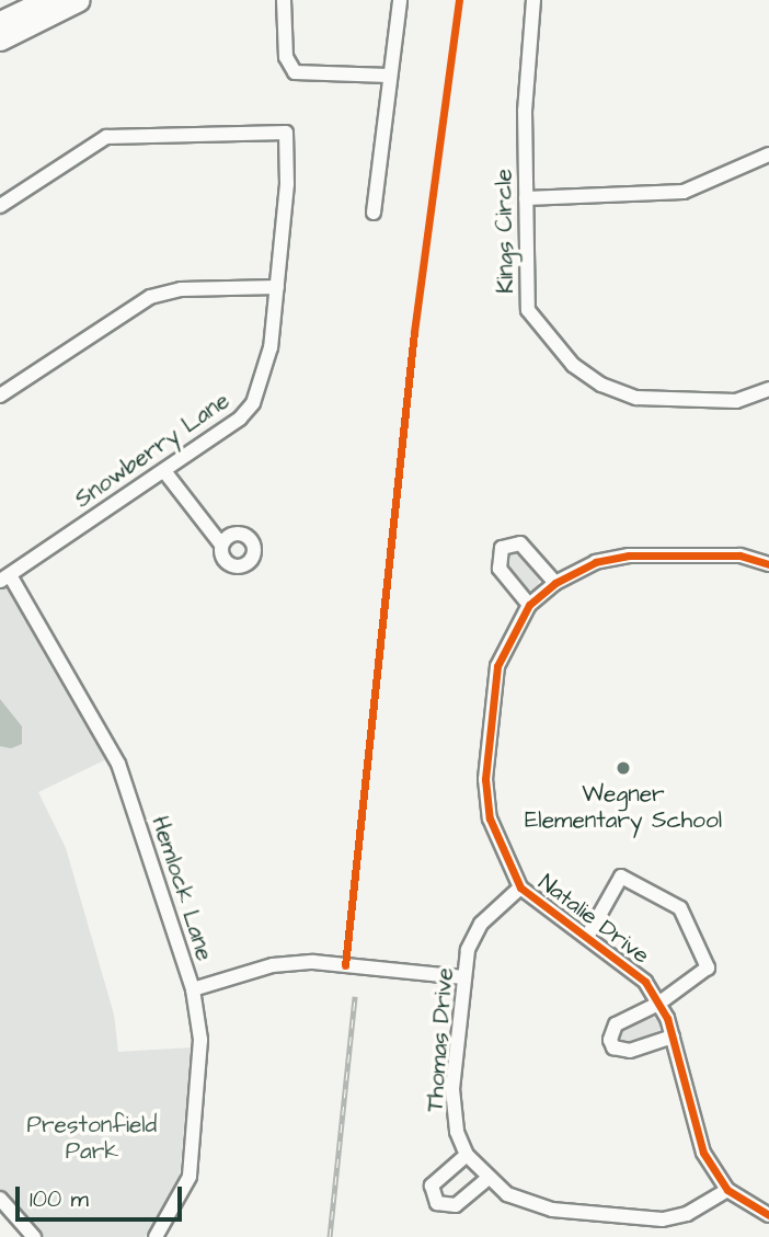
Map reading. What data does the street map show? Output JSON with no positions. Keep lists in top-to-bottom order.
{
  "streets": {
    "street": [
      "Kings Circle",
      "Snowberry Lane",
      "Hemlock Lane",
      "Natalie Drive",
      "Thomas Drive"
    ]
  },
  "crossings": [
    ["Snowberry Lane", "Hemlock Lane"],
    ["Natalie Drive", "Thomas Drive"]
  ],
  "parks": ["Prestonfield Park"],
  "places": ["Wegner Elementary School"],
  "scale_bar": "100 m"
}
